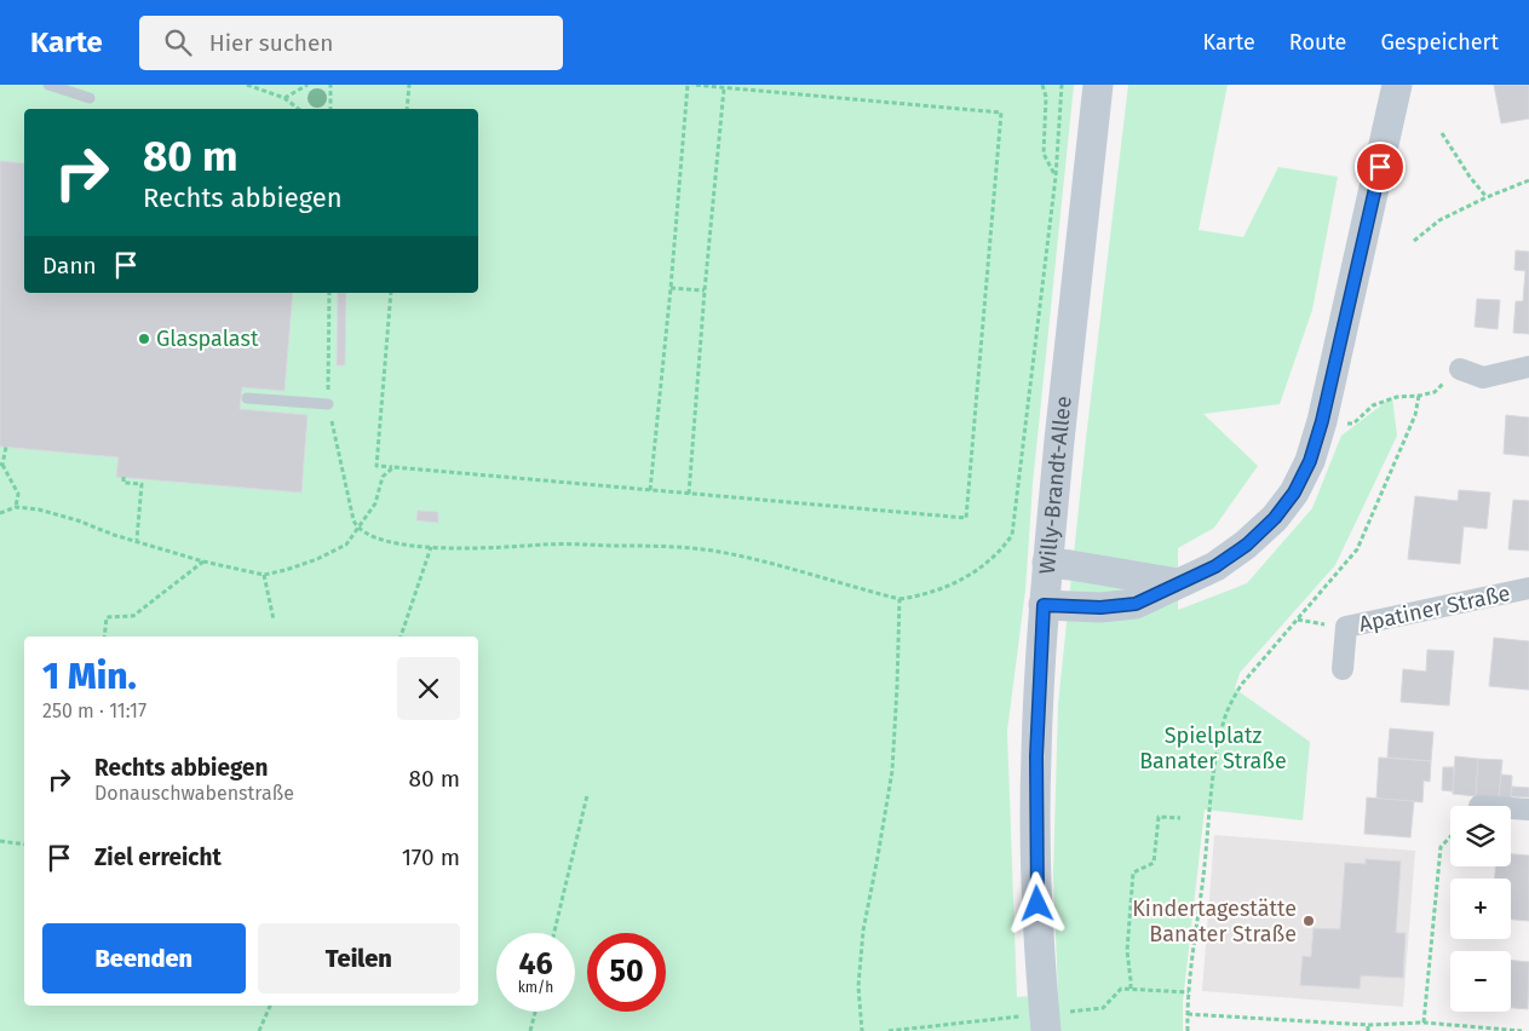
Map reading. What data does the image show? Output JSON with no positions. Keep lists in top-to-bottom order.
{
  "streets": {
    "main road": ["Willy-Brandt-Allee"],
    "street": ["Apatiner Straße"]
  },
  "parks": ["Spielplatz Banater Straße"],
  "places": ["Glaspalast", "Kindertagestätte Banater Straße"],
  "page": {
    "header": "Karte",
    "search": "Hier suchen",
    "nav": ["Karte", "Route", "Gespeichert"],
    "turn": ["80 m", "Rechts abbiegen"],
    "then": "Dann",
    "heading": ["1 Min.", "250 m · 11:17"],
    "list": [
      {
        "name": "Rechts abbiegen",
        "note": "Donauschwabenstraße",
        "value": "80 m"
      },
      {
        "name": "Ziel erreicht",
        "value": "170 m"
      }
    ],
    "map_buttons": ["+", "−"],
    "buttons": ["Beenden", "Teilen"],
    "speed": "46 km/h",
    "limit": "50"
  }
}
